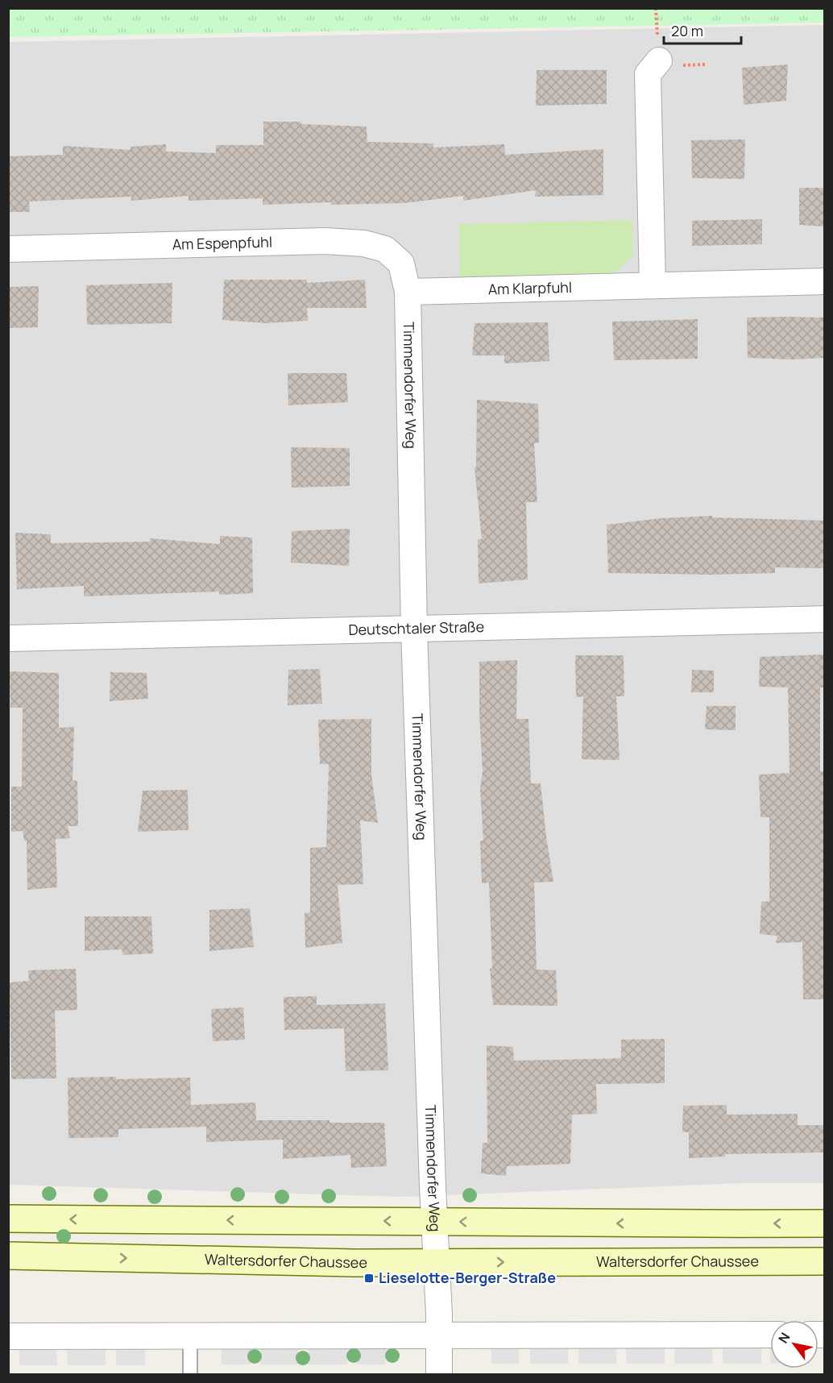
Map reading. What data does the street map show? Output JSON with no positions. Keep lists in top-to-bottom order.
{
  "streets": {
    "main road": ["Waltersdorfer Chaussee"],
    "street": [
      "Am Espenpfuhl",
      "Am Klarpfuhl",
      "Timmendorfer Weg",
      "Deutschtaler Straße"
    ]
  },
  "crossings": [
    ["Am Espenpfuhl", "Am Klarpfuhl"],
    ["Am Espenpfuhl", "Timmendorfer Weg"],
    ["Am Klarpfuhl", "Timmendorfer Weg"],
    ["Timmendorfer Weg", "Deutschtaler Straße"],
    ["Timmendorfer Weg", "Waltersdorfer Chaussee"]
  ],
  "places": {
    "transit": ["Lieselotte-Berger-Straße"]
  },
  "scale_bar": "20 m",
  "north": "top left"
}
